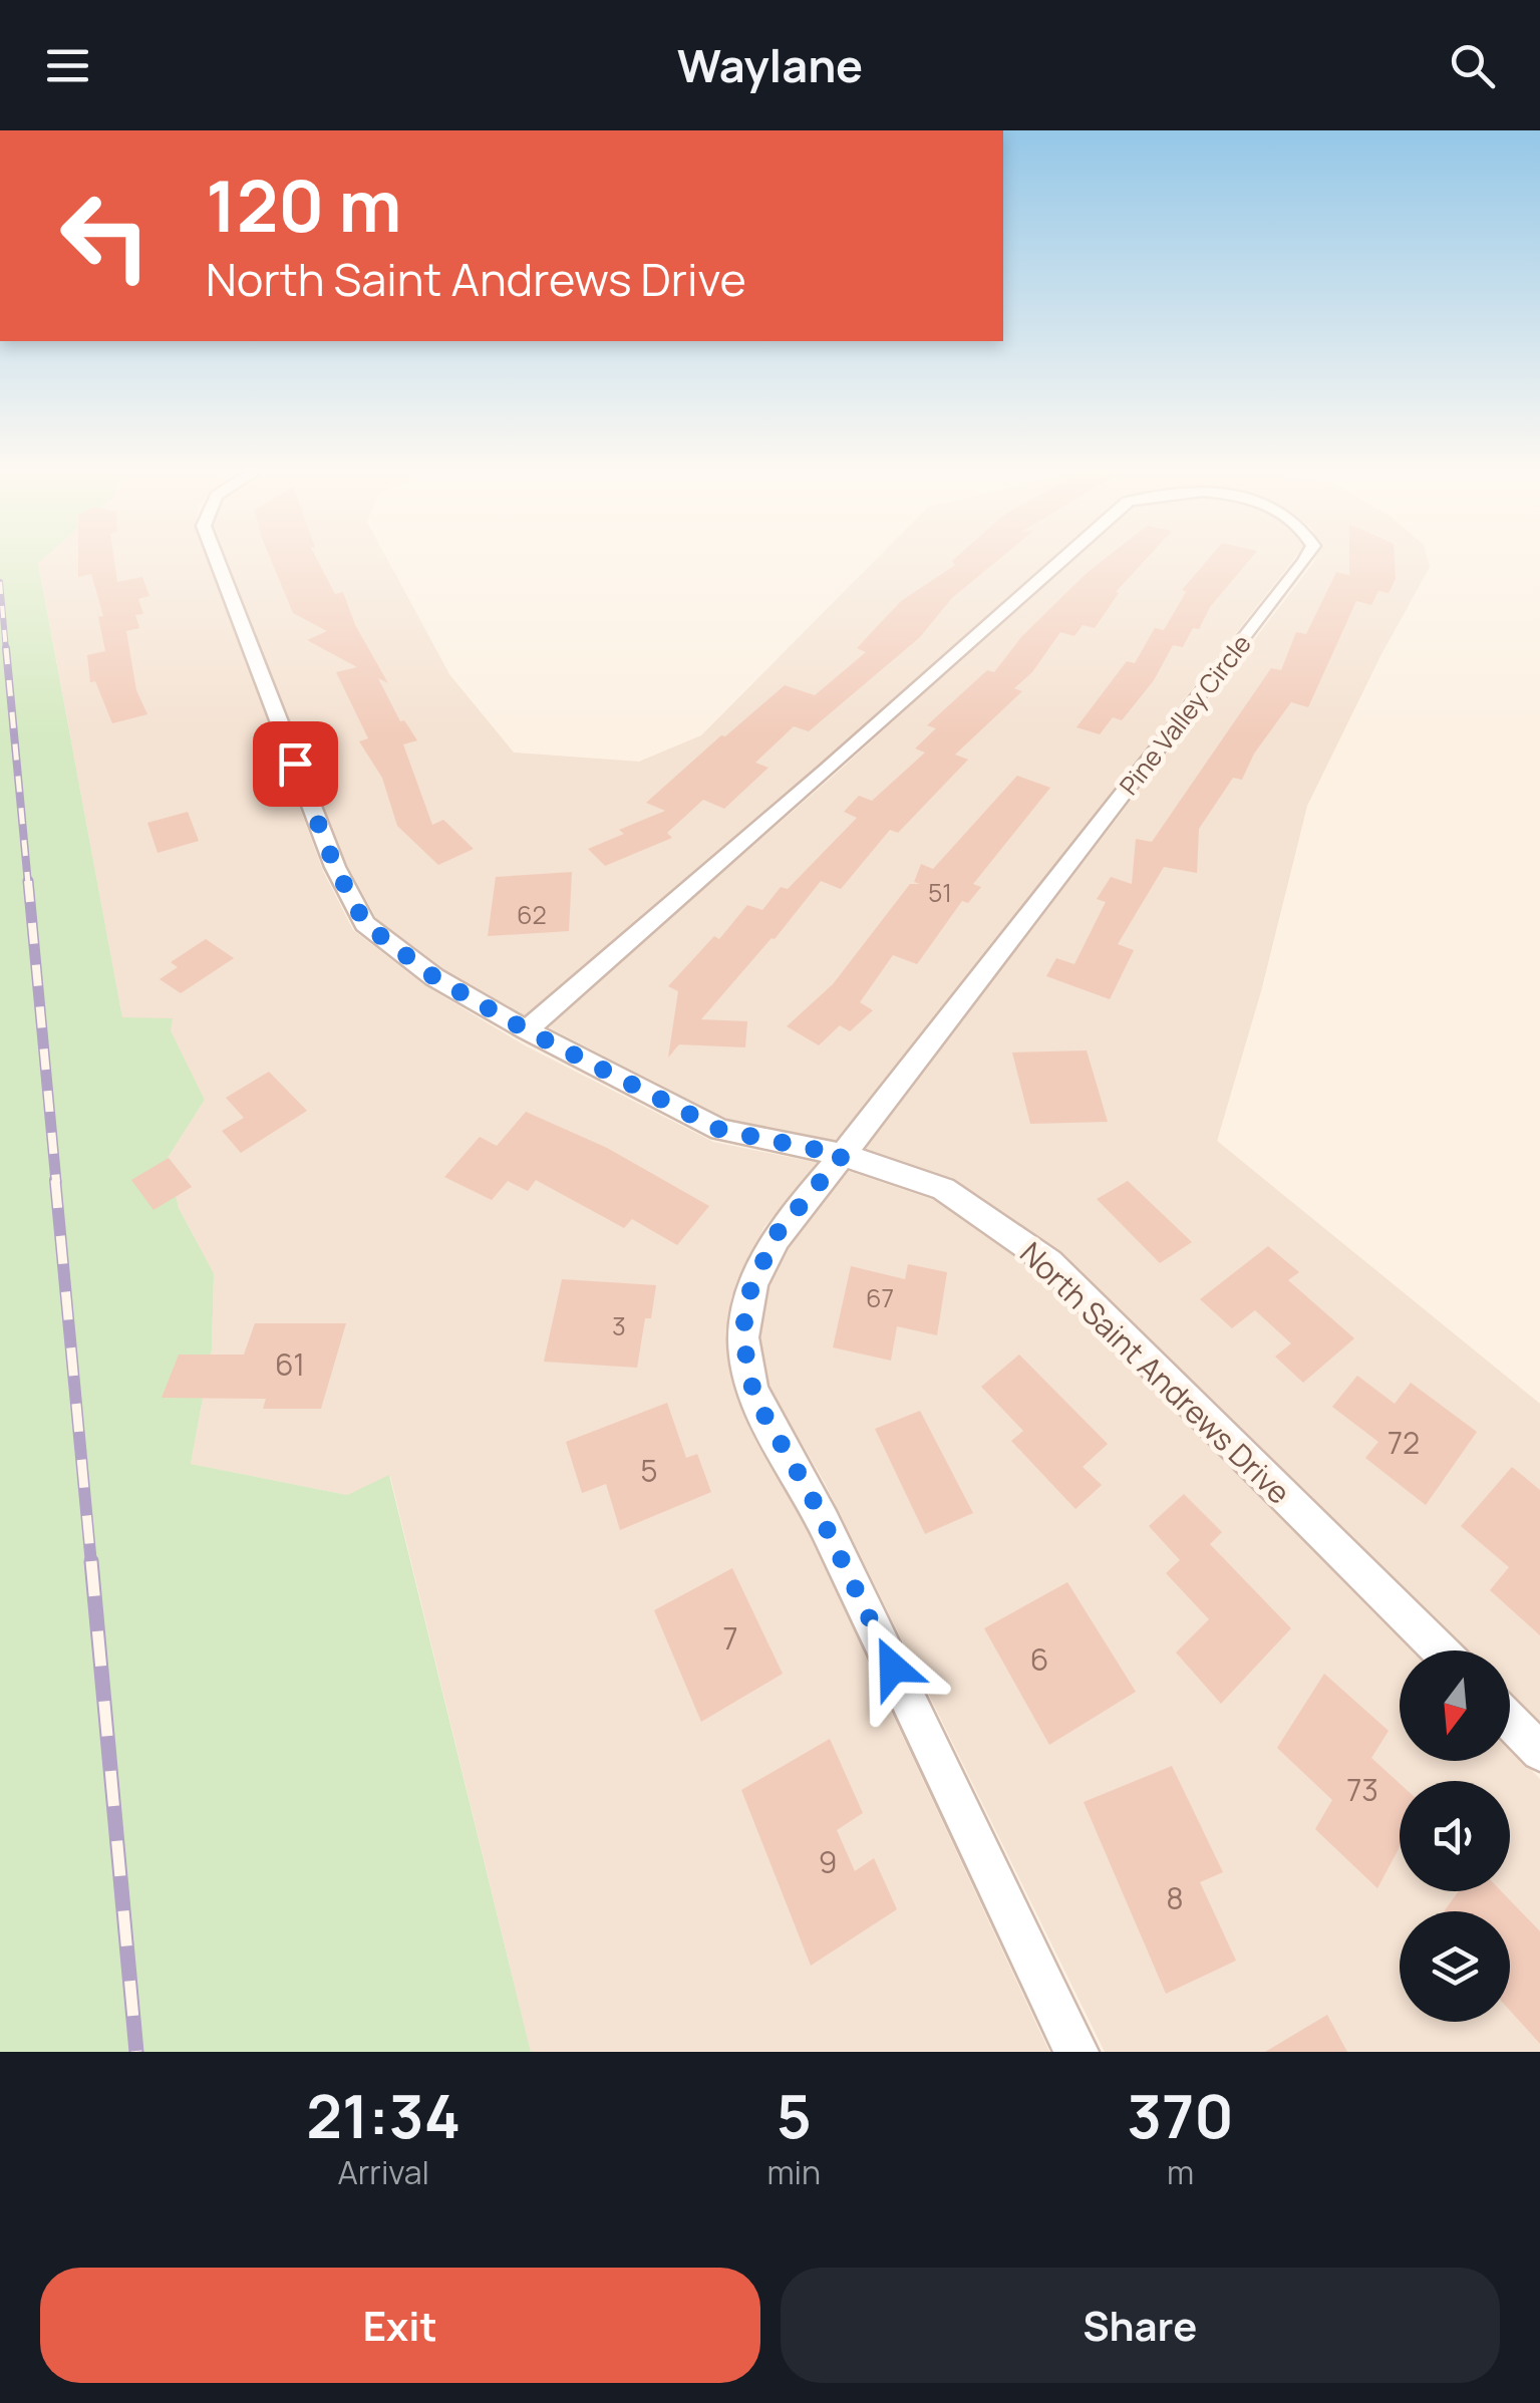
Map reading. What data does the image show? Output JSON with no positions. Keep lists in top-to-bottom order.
{
  "streets": {
    "street": ["Pine Valley Circle", "North Saint Andrews Drive"]
  },
  "crossings": [
    ["Pine Valley Circle", "North Saint Andrews Drive"]
  ],
  "house_numbers": [
    "51",
    "62",
    "67",
    "3",
    "61",
    "72",
    "5",
    "7",
    "6",
    "73",
    "9",
    "8"
  ],
  "north": "bottom",
  "page": {
    "header": "Waylane",
    "turn": ["120 m", "North Saint Andrews Drive"],
    "eta": [
      "21:34",
      "Arrival",
      "5",
      "min",
      "370",
      "m"
    ],
    "buttons": ["Exit", "Share"]
  }
}
